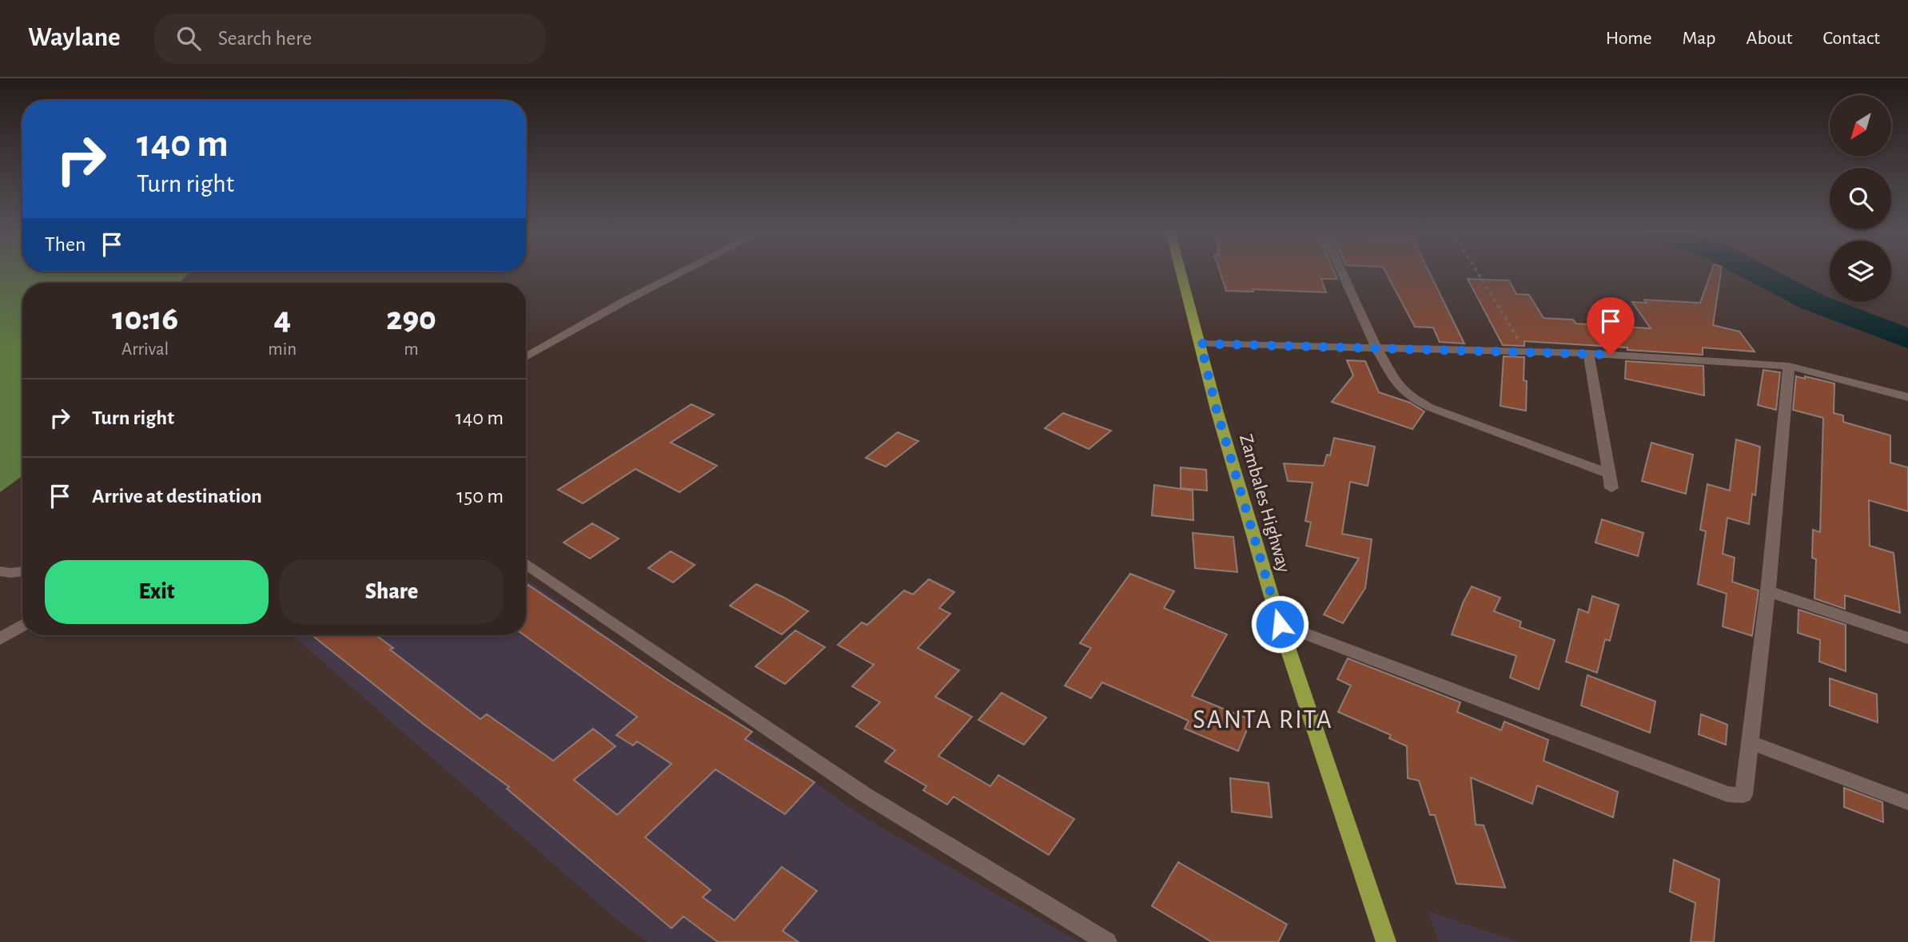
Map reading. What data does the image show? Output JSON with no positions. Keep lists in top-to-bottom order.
{
  "streets": {
    "main road": ["Zambales Highway"]
  },
  "districts": ["SANTA RITA"],
  "north": "bottom left",
  "page": {
    "header": "Waylane",
    "search": "Search here",
    "nav": [
      "Home",
      "Map",
      "About",
      "Contact"
    ],
    "turn": ["140 m", "Turn right"],
    "then": "Then",
    "eta": [
      "10:16",
      "Arrival",
      "4",
      "min",
      "290",
      "m"
    ],
    "list": [
      {
        "name": "Turn right",
        "value": "140 m"
      },
      {
        "name": "Arrive at destination",
        "value": "150 m"
      }
    ],
    "buttons": ["Exit", "Share"]
  }
}
